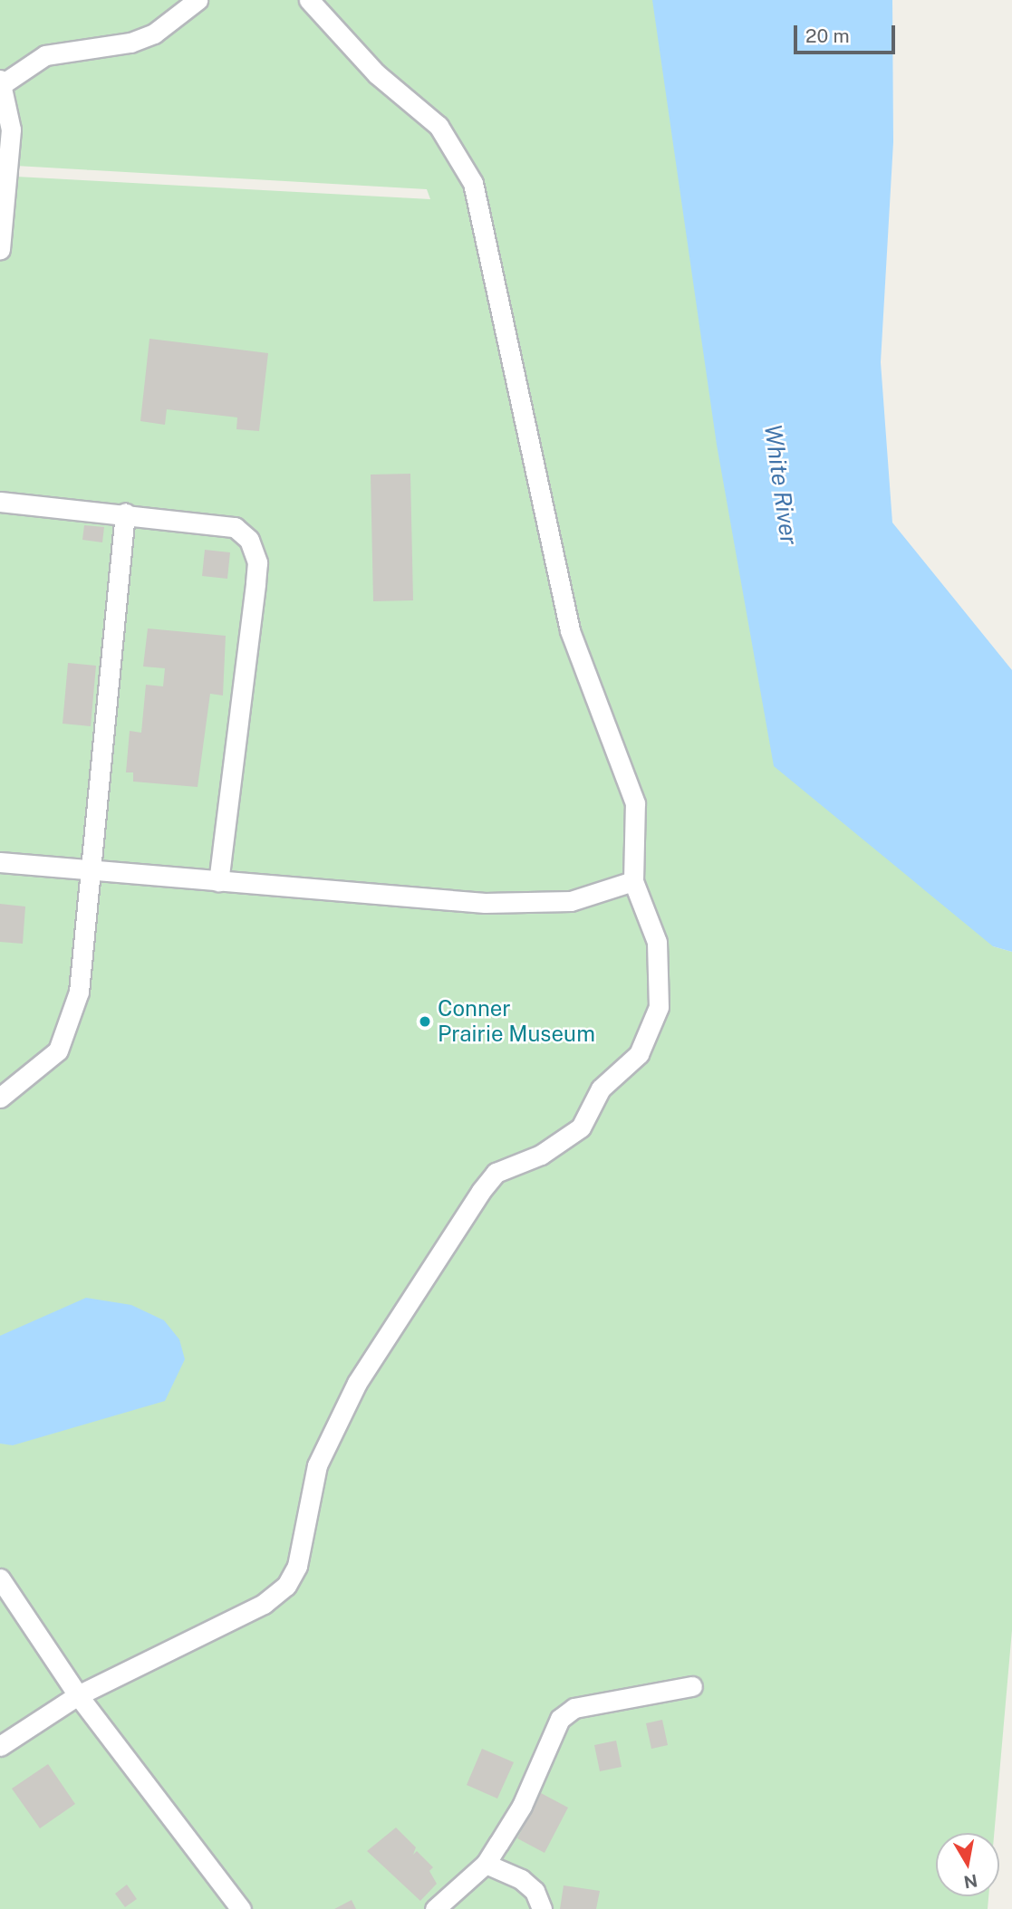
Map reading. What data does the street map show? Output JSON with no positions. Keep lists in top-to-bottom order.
{
  "water": ["White River"],
  "places": ["Conner Prairie Museum"],
  "scale_bar": "20 m",
  "north": "bottom"
}
